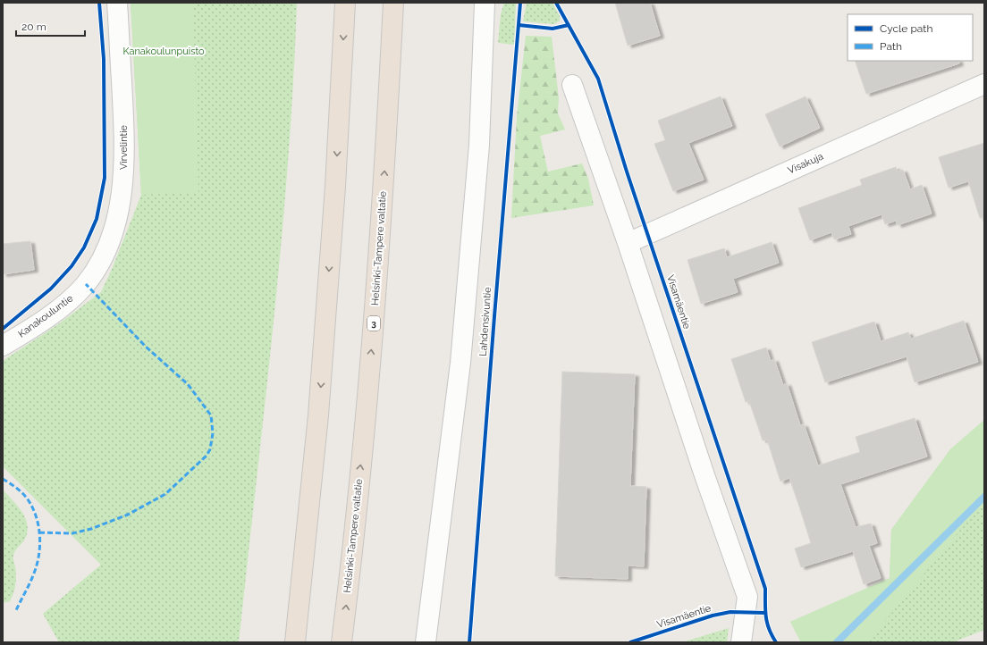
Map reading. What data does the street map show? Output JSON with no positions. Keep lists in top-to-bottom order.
{
  "streets": {
    "highway": ["Helsinki-Tampere valtatie", "3"],
    "street": ["Virvelintie", "Visakuja", "Kanakouluntie"],
    "cycle path": ["Visamäentie", "Lahdensivuntie"]
  },
  "crossings": [
    ["Virvelintie", "Kanakouluntie"]
  ],
  "parks": ["Kanakoulunpuisto"],
  "legend": ["Cycle path", "Path"],
  "scale_bar": "20 m"
}
